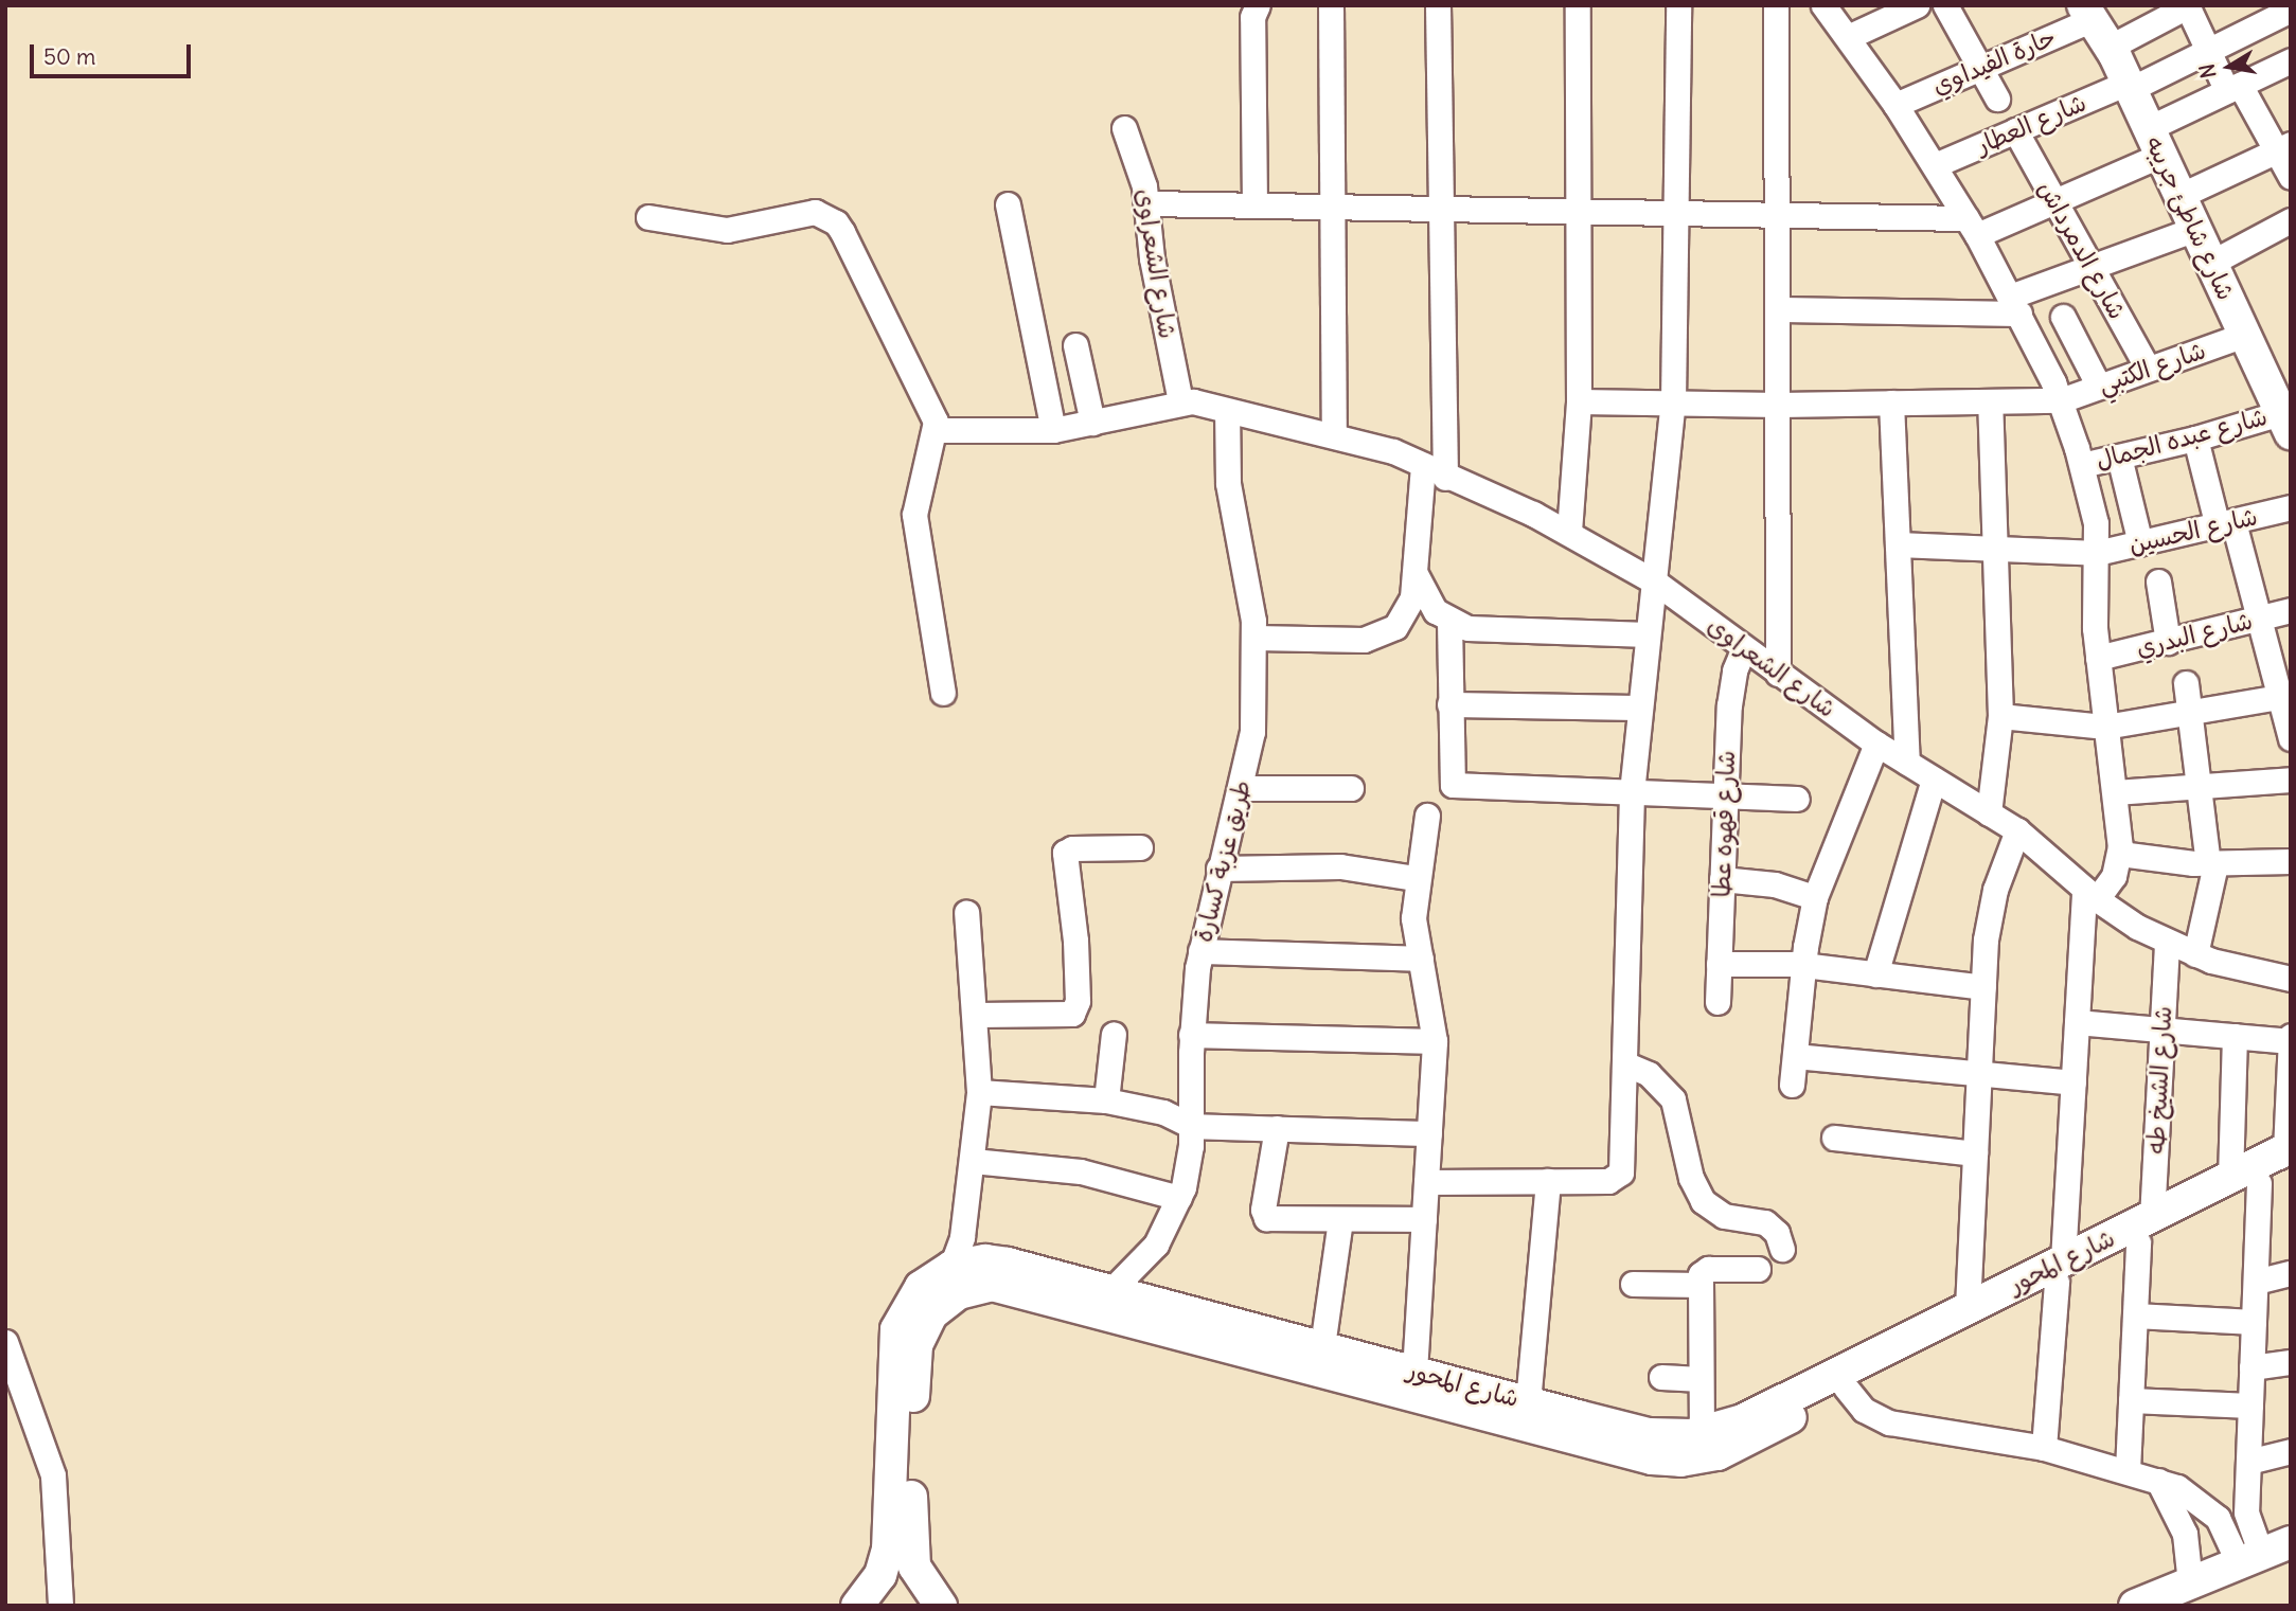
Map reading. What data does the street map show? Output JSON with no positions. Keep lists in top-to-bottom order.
{
  "streets": {
    "street": [
      "حارة الفيداوي",
      "شارع العطار",
      "شارع شاطئ جريبه",
      "شارع الدمرداش",
      "شارع الشعراوى",
      "شارع الكتبي",
      "شارع عبده الجمال",
      "شارع الحسين",
      "شارع البدري",
      "شارع قهوه عطا",
      "طريق عزبة كسارة",
      "شارع الشيخ طه",
      "شارع المحور"
    ]
  },
  "crossings": [
    ["حارة الفيداوي", "شارع شاطئ جريبه"],
    ["شارع العطار", "شارع شاطئ جريبه"],
    ["شارع العطار", "شارع الدمرداش"],
    ["شارع شاطئ جريبه", "شارع الكتبي"],
    ["شارع شاطئ جريبه", "شارع عبده الجمال"],
    ["شارع الدمرداش", "شارع الكتبي"],
    ["شارع الشعراوى", "شارع قهوه عطا"],
    ["شارع الشعراوى", "طريق عزبة كسارة"],
    ["شارع الشعراوى", "شارع الشيخ طه"],
    ["طريق عزبة كسارة", "شارع المحور"],
    ["شارع الشيخ طه", "شارع المحور"]
  ],
  "scale_bar": "50 m",
  "north": "left"
}
